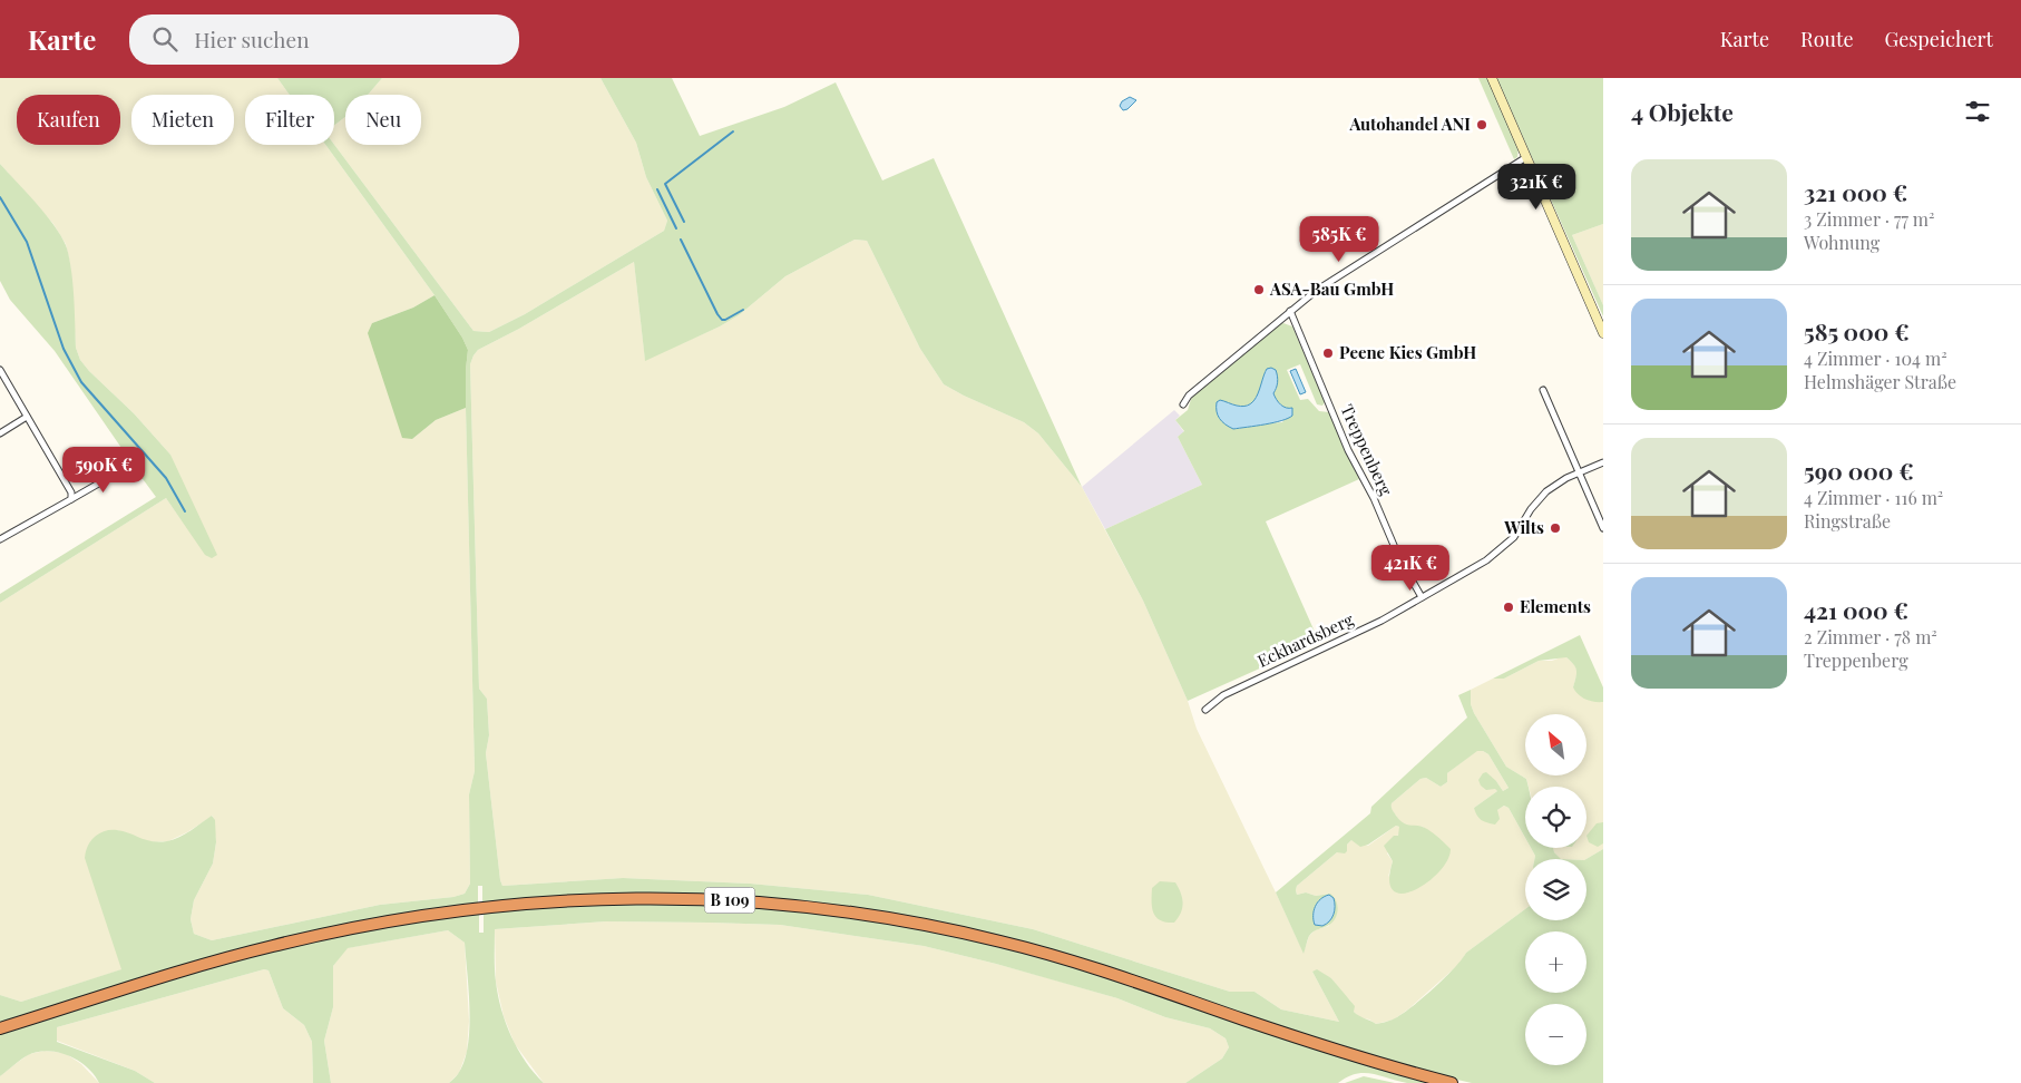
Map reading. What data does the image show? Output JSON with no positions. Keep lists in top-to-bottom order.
{
  "streets": {
    "highway": ["B 109"],
    "street": ["Treppenberg", "Eckhardsberg"]
  },
  "crossings": [
    ["Treppenberg", "Eckhardsberg"]
  ],
  "places": [
    "Autohandel ANI",
    "ASA-Bau GmbH",
    "Peene Kies GmbH",
    "Wilts",
    "Elements"
  ],
  "north": "top left",
  "page": {
    "header": "Karte",
    "search": "Hier suchen",
    "nav": ["Karte", "Route", "Gespeichert"],
    "heading": "4 Objekte",
    "chip": [
      "Kaufen",
      "Mieten",
      "Filter",
      "Neu"
    ],
    "list": [
      {
        "name": "321 000 €",
        "note": "3 Zimmer · 77 m² · Wohnung"
      },
      {
        "name": "585 000 €",
        "note": "4 Zimmer · 104 m² · Helmshäger Straße"
      },
      {
        "name": "590 000 €",
        "note": "4 Zimmer · 116 m² · Ringstraße"
      },
      {
        "name": "421 000 €",
        "note": "2 Zimmer · 78 m² · Treppenberg"
      }
    ],
    "price": [
      "321K €",
      "585K €",
      "590K €",
      "421K €"
    ],
    "map_buttons": ["+", "−"]
  }
}
